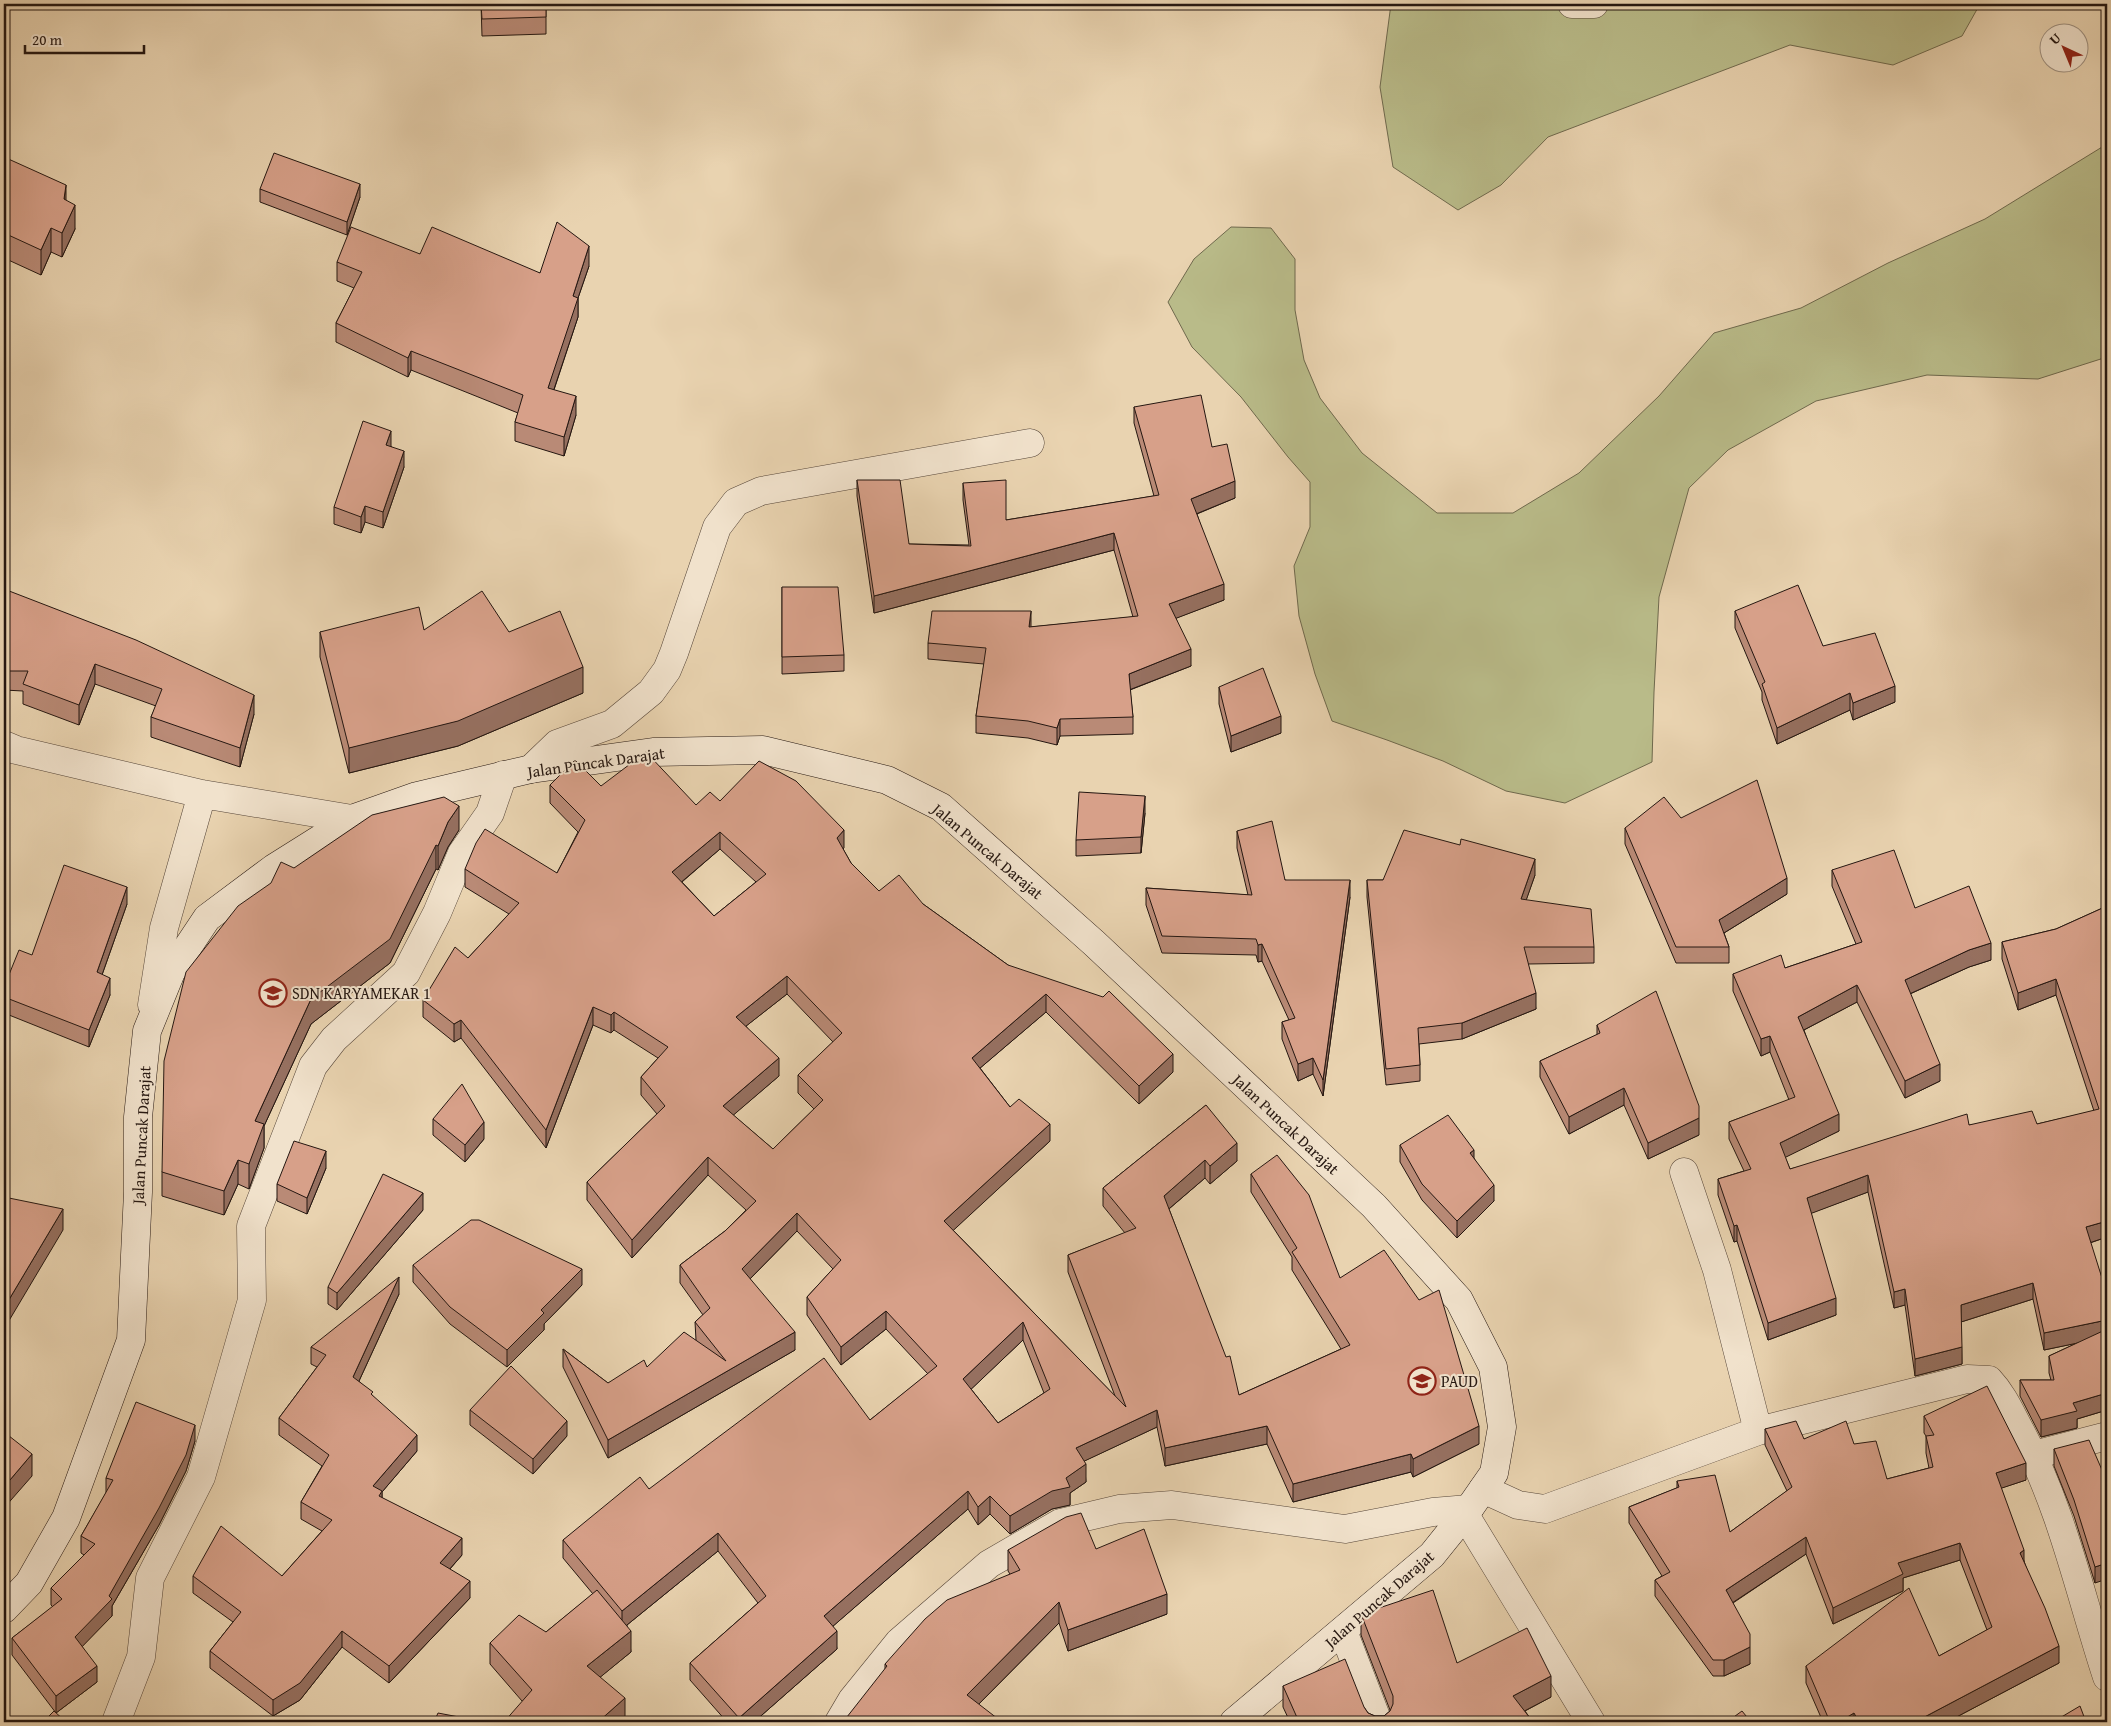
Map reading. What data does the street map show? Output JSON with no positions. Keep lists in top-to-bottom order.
{
  "streets": {
    "street": ["Jalan Puncak Darajat"]
  },
  "places": {
    "school or university": ["SDN KARYAMEKAR 1", "PAUD"]
  },
  "scale_bar": "20 m",
  "north": "top left"
}
